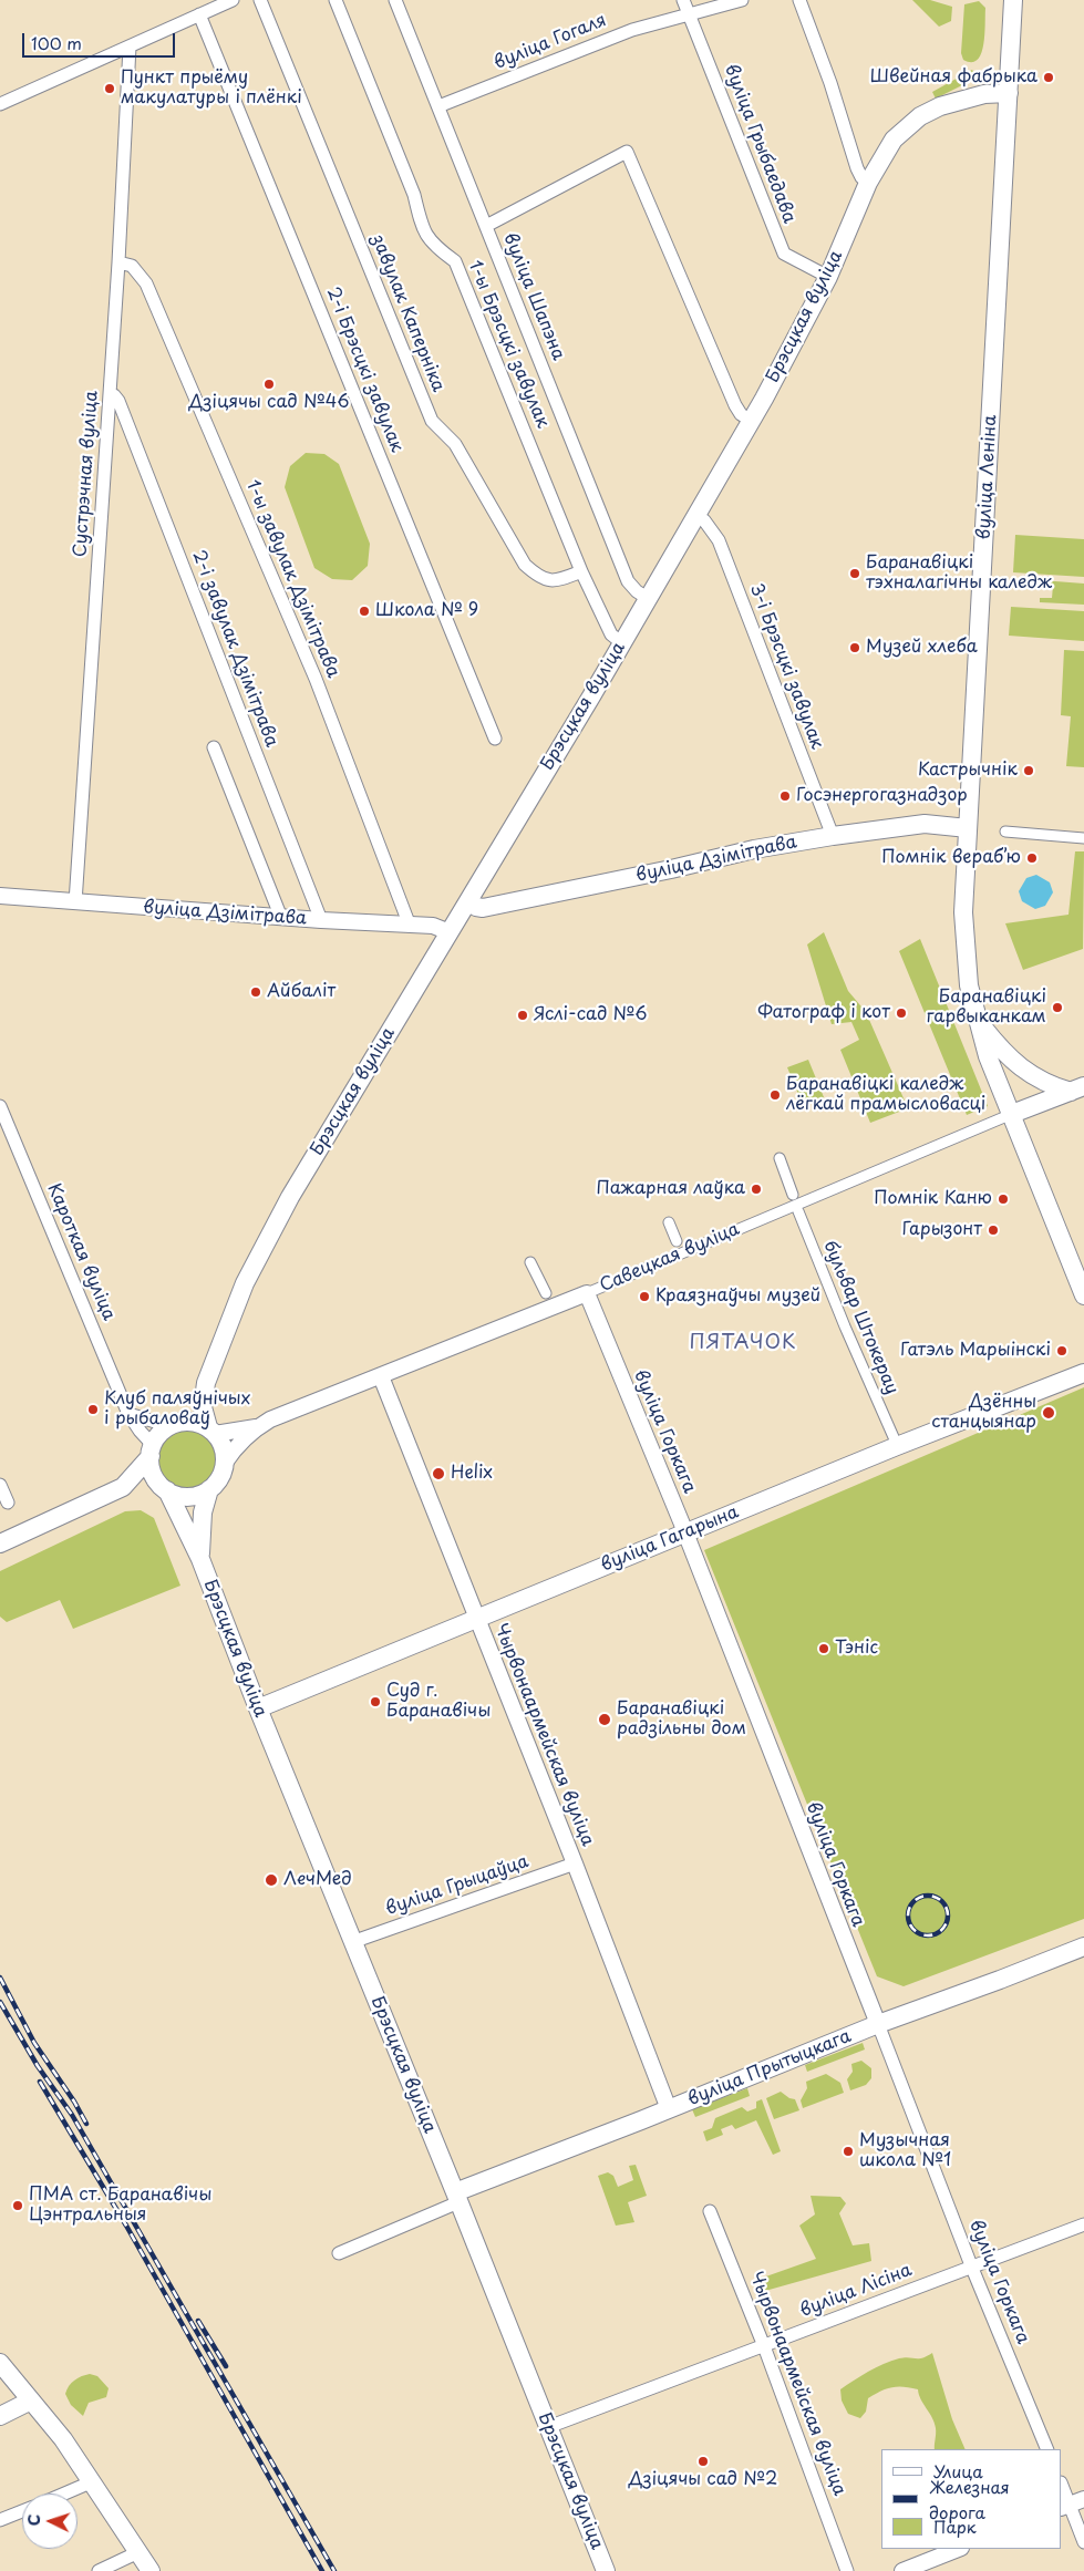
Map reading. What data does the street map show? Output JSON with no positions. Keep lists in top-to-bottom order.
{
  "streets": {
    "main road": [
      "Брэсцкая вуліца",
      "вуліца Леніна",
      "вуліца Дзімітрава",
      "Савецкая вуліца",
      "вуліца Гагарына",
      "вуліца Прытыцкага"
    ],
    "street": [
      "вуліца Гогаля",
      "вуліца Грыбаедава",
      "вуліца Шапэна",
      "завулак Каперніка",
      "1-ы Брэсцкі завулак",
      "2-і Брэсцкі завулак",
      "Сустрэчная вуліца",
      "1-ы завулак Дзімітрава",
      "2-і завулак Дзімітрава",
      "3-і Брэсцкі завулак",
      "Кароткая вуліца",
      "бульвар Штокерау",
      "вуліца Горкага",
      "Чырвонаармейская вуліца",
      "вуліца Грыцаўца",
      "вуліца Лісіна"
    ]
  },
  "crossings": [
    ["вуліца Гогаля", "вуліца Грыбаедава"],
    ["вуліца Гогаля", "вуліца Шапэна"],
    ["вуліца Грыбаедава", "Брэсцкая вуліца"],
    ["вуліца Шапэна", "Брэсцкая вуліца"],
    ["завулак Каперніка", "1-ы Брэсцкі завулак"],
    ["Брэсцкая вуліца", "1-ы Брэсцкі завулак"],
    ["Брэсцкая вуліца", "вуліца Леніна"],
    ["Брэсцкая вуліца", "3-і Брэсцкі завулак"],
    ["Брэсцкая вуліца", "вуліца Дзімітрава"],
    ["Брэсцкая вуліца", "Кароткая вуліца"],
    ["Брэсцкая вуліца", "Савецкая вуліца"],
    ["Брэсцкая вуліца", "вуліца Гагарына"],
    ["Брэсцкая вуліца", "вуліца Грыцаўца"],
    ["Брэсцкая вуліца", "вуліца Прытыцкага"],
    ["Брэсцкая вуліца", "вуліца Лісіна"],
    ["Сустрэчная вуліца", "1-ы завулак Дзімітрава"],
    ["Сустрэчная вуліца", "2-і завулак Дзімітрава"],
    ["Сустрэчная вуліца", "вуліца Дзімітрава"],
    ["вуліца Леніна", "вуліца Дзімітрава"],
    ["вуліца Леніна", "Савецкая вуліца"],
    ["1-ы завулак Дзімітрава", "вуліца Дзімітрава"],
    ["2-і завулак Дзімітрава", "вуліца Дзімітрава"],
    ["3-і Брэсцкі завулак", "вуліца Дзімітрава"],
    ["Кароткая вуліца", "Савецкая вуліца"],
    ["Савецкая вуліца", "вуліца Горкага"],
    ["Савецкая вуліца", "Чырвонаармейская вуліца"],
    ["вуліца Горкага", "вуліца Гагарына"],
    ["вуліца Горкага", "вуліца Прытыцкага"],
    ["вуліца Горкага", "вуліца Лісіна"],
    ["вуліца Гагарына", "Чырвонаармейская вуліца"],
    ["Чырвонаармейская вуліца", "вуліца Грыцаўца"],
    ["Чырвонаармейская вуліца", "вуліца Прытыцкага"],
    ["Чырвонаармейская вуліца", "вуліца Лісіна"]
  ],
  "districts": ["ПЯТАЧОК"],
  "places": [
    "Швейная фабрыка",
    "Пункт прыёму макулатуры і плёнкі",
    "Дзіцячы сад №46",
    "Баранавіцкі тэхналагічны каледж",
    "Школа № 9",
    "Музей хлеба",
    "Кастрычнік",
    "Госэнергогазнадзор",
    "Помнік верабʼю",
    "Айбаліт",
    "Баранавіцкі гарвыканкам",
    "Фатограф і кот",
    "Яслі-сад №6",
    "Баранавіцкі каледж лёгкай прамысловасці",
    "Пажарная лаўка",
    "Помнік Каню",
    "Гарызонт",
    "Краязнаўчы музей",
    "Гатэль Марыінскі",
    "Клуб паляўнічых і рыбаловаў",
    "Дзённы станцыянар",
    "Helix",
    "Тэніс",
    "Суд г. Баранавічы",
    "Баранавіцкі радзільны дом",
    "ЛечМед",
    "Музычная школа №1",
    "ПМА ст. Баранавічы Цэнтральныя",
    "Дзіцячы сад №2"
  ],
  "legend": ["Улица", "Железная дорога", "Парк"],
  "scale_bar": "100 m",
  "north": "left"
}
